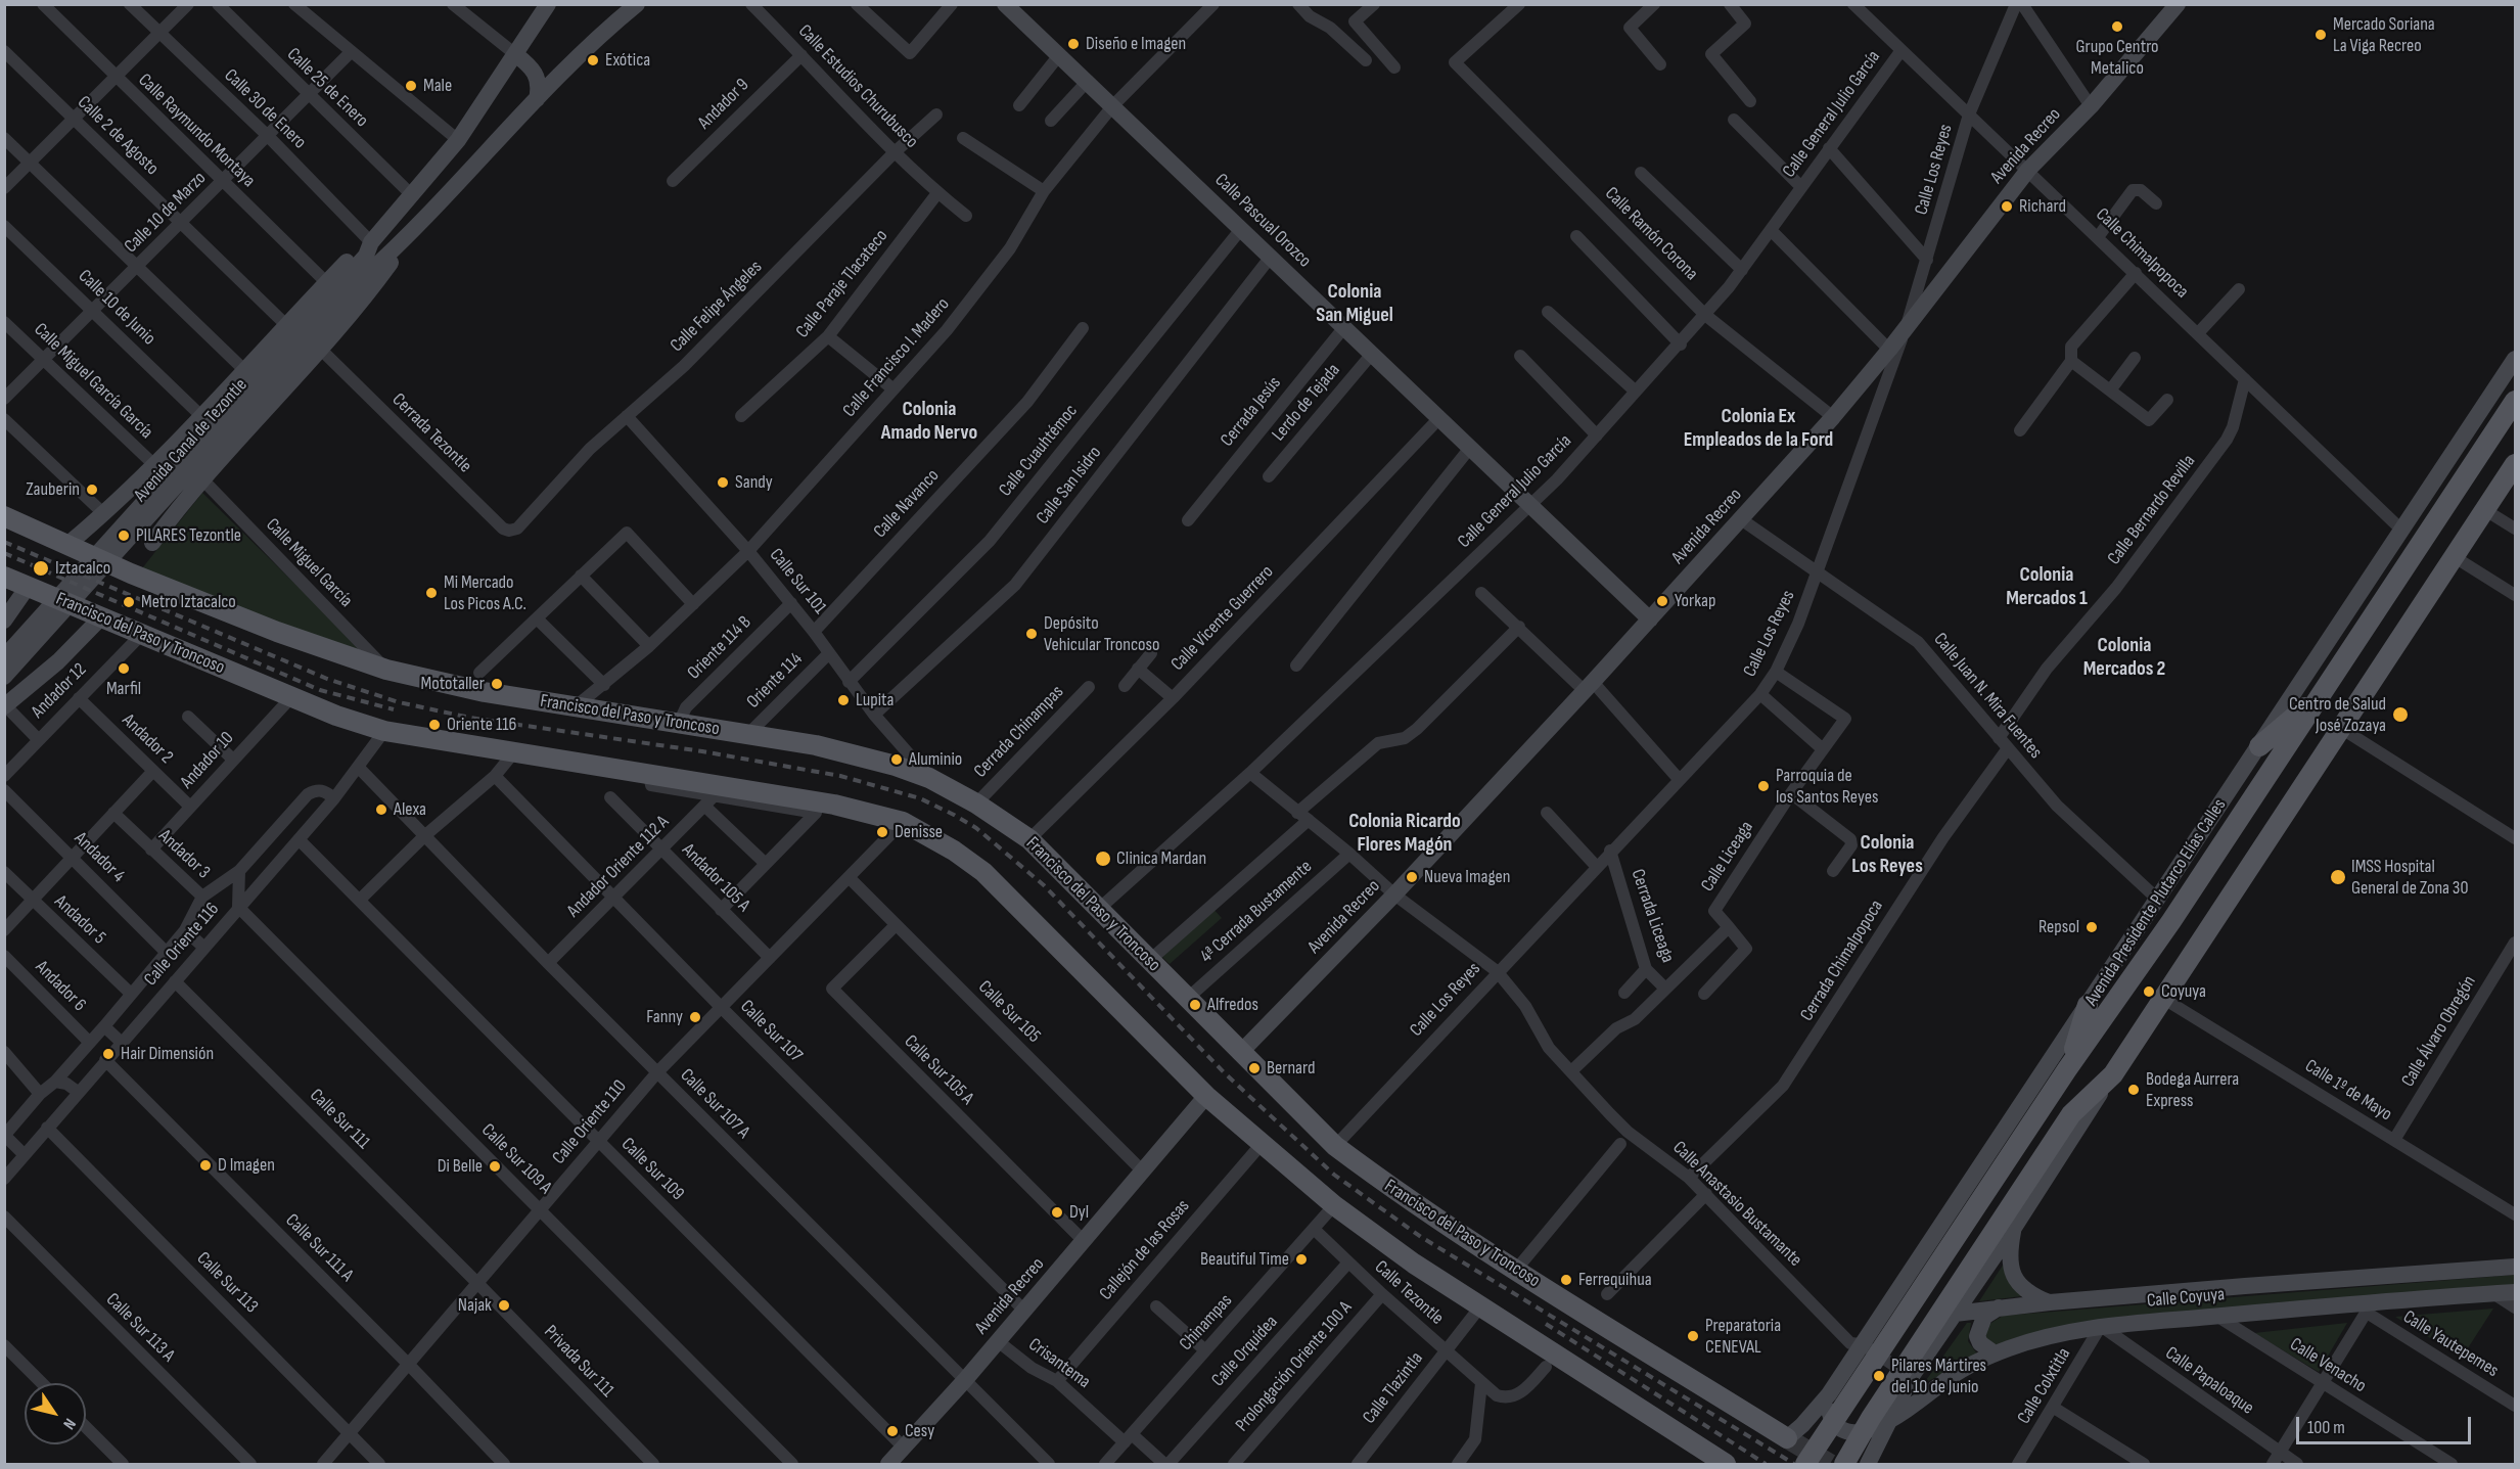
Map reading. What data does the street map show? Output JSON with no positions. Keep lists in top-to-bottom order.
{
  "streets": {
    "main road": ["Francisco del Paso y Troncoso", "Avenida Presidente Plutarco Elías Calles"],
    "street": [
      "Calle Estudios Churubusco",
      "Calle 25 de Enero",
      "Andador 9",
      "Calle 30 de Enero",
      "Calle General Julio García",
      "Calle Raymundo Montaya",
      "Calle 2 de Agosto",
      "Avenida Recreo",
      "Calle Los Reyes",
      "Calle 10 de Marzo",
      "Calle Pascual Orozco",
      "Calle Ramón Corona",
      "Calle Chimalpopoca",
      "Calle Paraje Tlacateco",
      "Calle Felipe Ángeles",
      "Calle 10 de Junio",
      "Calle Francisco I. Madero",
      "Calle Miguel García García",
      "Lerdo de Tejada",
      "Cerrada Jesús",
      "Cerrada Tezontle",
      "Avenida Canal de Tezontle",
      "Calle Cuauhtémoc",
      "Calle San Isidro",
      "Calle Navanco",
      "Calle Bernardo Revilla",
      "Calle Miguel García",
      "Calle Sur 101",
      "Calle Vicente Guerrero",
      "Oriente 114 B",
      "Oriente 114",
      "Andador 12",
      "Calle Juan N. Mira Fuentes",
      "Cerrada Chinampas",
      "Andador 2",
      "Andador 10",
      "Andador 3",
      "Calle Liceaga",
      "Andador 4",
      "Andador Oriente 112 A",
      "Andador 105 A",
      "4ª Cerrada Bustamente",
      "Cerrada Liceaga",
      "Andador 5",
      "Calle Oriente 116",
      "Cerrada Chimalpopoca",
      "Andador 6",
      "Calle Sur 105",
      "Calle Sur 107",
      "Calle Álvaro Obregón",
      "Calle Sur 105 A",
      "Calle 1º de Mayo",
      "Calle Sur 107 A",
      "Calle Sur 111",
      "Calle Oriente 110",
      "Calle Sur 109 A",
      "Calle Sur 109",
      "Calle Anastasio Bustamante",
      "Calle Sur 111 A",
      "Callejón de las Rosas",
      "Calle Sur 113",
      "Calle Tezontle",
      "Calle Coyuya",
      "Chinampas",
      "Calle Sur 113 A",
      "Calle Yautepemes",
      "Calle Orquídea",
      "Privada Sur 111",
      "Crisantema",
      "Calle Venacho",
      "Prolongación Oriente 100 A",
      "Calle Papaloaque",
      "Calle Colxtitla",
      "Calle Tlazintla"
    ]
  },
  "crossings": [
    ["Calle Estudios Churubusco", "Andador 9"],
    ["Calle Estudios Churubusco", "Calle Paraje Tlacateco"],
    ["Calle Estudios Churubusco", "Calle Felipe Ángeles"],
    ["Calle 25 de Enero", "Calle 10 de Marzo"],
    ["Calle 25 de Enero", "Avenida Canal de Tezontle"],
    ["Calle 30 de Enero", "Calle 10 de Marzo"],
    ["Calle 30 de Enero", "Avenida Canal de Tezontle"],
    ["Calle General Julio García", "Calle Pascual Orozco"],
    ["Calle General Julio García", "Calle Ramón Corona"],
    ["Calle General Julio García", "Calle Chimalpopoca"],
    ["Calle General Julio García", "Francisco del Paso y Troncoso"],
    ["Calle General Julio García", "Calle Anastasio Bustamante"],
    ["Calle Raymundo Montaya", "Calle 10 de Marzo"],
    ["Calle Raymundo Montaya", "Avenida Canal de Tezontle"],
    ["Calle 2 de Agosto", "Calle 10 de Marzo"],
    ["Calle 2 de Agosto", "Avenida Canal de Tezontle"],
    ["Avenida Recreo", "Calle Los Reyes"],
    ["Avenida Recreo", "Calle Pascual Orozco"],
    ["Avenida Recreo", "Calle Ramón Corona"],
    ["Avenida Recreo", "Calle Chimalpopoca"],
    ["Avenida Recreo", "Francisco del Paso y Troncoso"],
    ["Avenida Recreo", "Calle Juan N. Mira Fuentes"],
    ["Avenida Recreo", "Calle Sur 105"],
    ["Avenida Recreo", "Calle Sur 107"],
    ["Avenida Recreo", "Calle Sur 105 A"],
    ["Avenida Recreo", "Calle Sur 107 A"],
    ["Avenida Recreo", "Calle Sur 109"],
    ["Avenida Recreo", "Calle Anastasio Bustamante"],
    ["Avenida Recreo", "Crisantema"],
    ["Calle Los Reyes", "Calle Chimalpopoca"],
    ["Calle Los Reyes", "Francisco del Paso y Troncoso"],
    ["Calle Los Reyes", "Calle Juan N. Mira Fuentes"],
    ["Calle Los Reyes", "Calle Liceaga"],
    ["Calle Los Reyes", "Cerrada Liceaga"],
    ["Calle Los Reyes", "Calle Anastasio Bustamante"],
    ["Calle 10 de Marzo", "Calle 10 de Junio"],
    ["Calle 10 de Marzo", "Calle Miguel García García"],
    ["Calle Pascual Orozco", "Calle Francisco I. Madero"],
    ["Calle Pascual Orozco", "Lerdo de Tejada"],
    ["Calle Pascual Orozco", "Cerrada Jesús"],
    ["Calle Pascual Orozco", "Calle Cuauhtémoc"],
    ["Calle Pascual Orozco", "Calle San Isidro"],
    ["Calle Pascual Orozco", "Calle Vicente Guerrero"],
    ["Calle Chimalpopoca", "Calle Bernardo Revilla"],
    ["Calle Chimalpopoca", "Avenida Presidente Plutarco Elías Calles"],
    ["Calle Felipe Ángeles", "Cerrada Tezontle"],
    ["Calle Felipe Ángeles", "Calle Sur 101"],
    ["Calle 10 de Junio", "Avenida Canal de Tezontle"],
    ["Calle Francisco I. Madero", "Calle Sur 101"],
    ["Calle Francisco I. Madero", "Francisco del Paso y Troncoso"],
    ["Calle Miguel García García", "Avenida Canal de Tezontle"],
    ["Calle Miguel García García", "Calle Miguel García"],
    ["Cerrada Tezontle", "Avenida Canal de Tezontle"],
    ["Avenida Canal de Tezontle", "Calle Miguel García"],
    ["Avenida Canal de Tezontle", "Francisco del Paso y Troncoso"],
    ["Calle Cuauhtémoc", "Calle Sur 101"],
    ["Calle San Isidro", "Calle Sur 101"],
    ["Calle Navanco", "Calle Sur 101"],
    ["Calle Bernardo Revilla", "Calle Juan N. Mira Fuentes"],
    ["Calle Miguel García", "Francisco del Paso y Troncoso"],
    ["Calle Sur 101", "Francisco del Paso y Troncoso"],
    ["Calle Sur 101", "Oriente 114 B"],
    ["Calle Sur 101", "Oriente 114"],
    ["Calle Vicente Guerrero", "Francisco del Paso y Troncoso"],
    ["Francisco del Paso y Troncoso", "Oriente 114 B"],
    ["Francisco del Paso y Troncoso", "Oriente 114"],
    ["Francisco del Paso y Troncoso", "Andador 12"],
    ["Francisco del Paso y Troncoso", "Cerrada Chinampas"],
    ["Francisco del Paso y Troncoso", "Andador 10"],
    ["Francisco del Paso y Troncoso", "Avenida Presidente Plutarco Elías Calles"],
    ["Francisco del Paso y Troncoso", "4ª Cerrada Bustamente"],
    ["Francisco del Paso y Troncoso", "Calle Oriente 116"],
    ["Francisco del Paso y Troncoso", "Calle Oriente 110"],
    ["Francisco del Paso y Troncoso", "Callejón de las Rosas"],
    ["Francisco del Paso y Troncoso", "Chinampas"],
    ["Francisco del Paso y Troncoso", "Calle Tlazintla"],
    ["Andador 12", "Andador 2"],
    ["Calle Juan N. Mira Fuentes", "Avenida Presidente Plutarco Elías Calles"],
    ["Calle Juan N. Mira Fuentes", "Cerrada Chimalpopoca"],
    ["Andador 2", "Andador 10"],
    ["Andador 10", "Andador 3"],
    ["Andador 3", "Andador 4"],
    ["Andador 3", "Andador 5"],
    ["Andador 3", "Andador 6"],
    ["Andador Oriente 112 A", "Andador 105 A"],
    ["Andador Oriente 112 A", "Calle Sur 107"],
    ["Andador Oriente 112 A", "Calle Sur 107 A"],
    ["Andador 105 A", "Calle Oriente 110"],
    ["Avenida Presidente Plutarco Elías Calles", "Calle Anastasio Bustamante"],
    ["Avenida Presidente Plutarco Elías Calles", "Calle Coyuya"],
    ["4ª Cerrada Bustamente", "Calle Anastasio Bustamante"],
    ["Calle Oriente 116", "Calle Sur 107 A"],
    ["Calle Oriente 116", "Calle Sur 111"],
    ["Calle Oriente 116", "Calle Sur 109 A"],
    ["Calle Oriente 116", "Calle Sur 109"],
    ["Calle Oriente 116", "Calle Sur 111 A"],
    ["Calle Oriente 116", "Calle Sur 113"],
    ["Cerrada Chimalpopoca", "Calle Anastasio Bustamante"],
    ["Calle Sur 105", "Calle Sur 105 A"],
    ["Calle Sur 105", "Calle Oriente 110"],
    ["Calle Sur 107", "Calle Oriente 110"],
    ["Calle Álvaro Obregón", "Calle 1º de Mayo"],
    ["Calle Sur 107 A", "Calle Oriente 110"],
    ["Calle Sur 111", "Calle Oriente 110"],
    ["Calle Sur 111", "Privada Sur 111"],
    ["Calle Oriente 110", "Calle Sur 109 A"],
    ["Calle Oriente 110", "Calle Sur 109"],
    ["Calle Oriente 110", "Calle Sur 111 A"],
    ["Calle Oriente 110", "Calle Sur 113"],
    ["Calle Oriente 110", "Privada Sur 111"],
    ["Calle Anastasio Bustamante", "Calle Coyuya"],
    ["Callejón de las Rosas", "Crisantema"],
    ["Calle Tezontle", "Chinampas"],
    ["Calle Tezontle", "Calle Orquídea"],
    ["Calle Tezontle", "Prolongación Oriente 100 A"],
    ["Calle Tezontle", "Calle Tlazintla"],
    ["Calle Coyuya", "Calle Yautepemes"],
    ["Calle Coyuya", "Calle Venacho"],
    ["Calle Coyuya", "Calle Papaloaque"],
    ["Calle Coyuya", "Calle Colxtitla"],
    ["Chinampas", "Crisantema"],
    ["Calle Orquídea", "Crisantema"],
    ["Calle Papaloaque", "Calle Colxtitla"]
  ],
  "districts": [
    "Colonia San Miguel",
    "Colonia Amado Nervo",
    "Colonia Ex Empleados de la Ford",
    "Colonia Mercados 1",
    "Colonia Mercados 2",
    "Colonia Ricardo Flores Magón",
    "Colonia Los Reyes"
  ],
  "places": [
    "Grupo Centro Metalico",
    "Mercado Soriana La Viga Recreo",
    "Diseño e Imagen",
    "Exótica",
    "Male",
    "Richard",
    "Sandy",
    "Zauberin",
    "PILARES Tezontle",
    "Iztacalco",
    "Mi Mercado Los Picos A.C.",
    "Yorkap",
    "Metro Iztacalco",
    "Depósito Vehicular Troncoso",
    "Marfil",
    "Mototaller",
    "Lupita",
    "Centro de Salud José Zozaya",
    "Oriente 116",
    "Aluminio",
    "Parroquia de los Santos Reyes",
    "Alexa",
    "Denisse",
    "Clinica Mardan",
    "Nueva Imagen",
    "IMSS Hospital General de Zona 30",
    "Repsol",
    "Coyuya",
    "Alfredos",
    "Fanny",
    "Hair Dimensión",
    "Bernard",
    "Bodega Aurrera Express",
    "D Imagen",
    "Di Belle",
    "Dyl",
    "Beautiful Time",
    "Ferrequihua",
    "Najak",
    "Preparatoria CENEVAL",
    "Pilares Mártires del 10 de Junio",
    "Cesy"
  ],
  "scale_bar": "100 m",
  "north": "bottom right"
}
